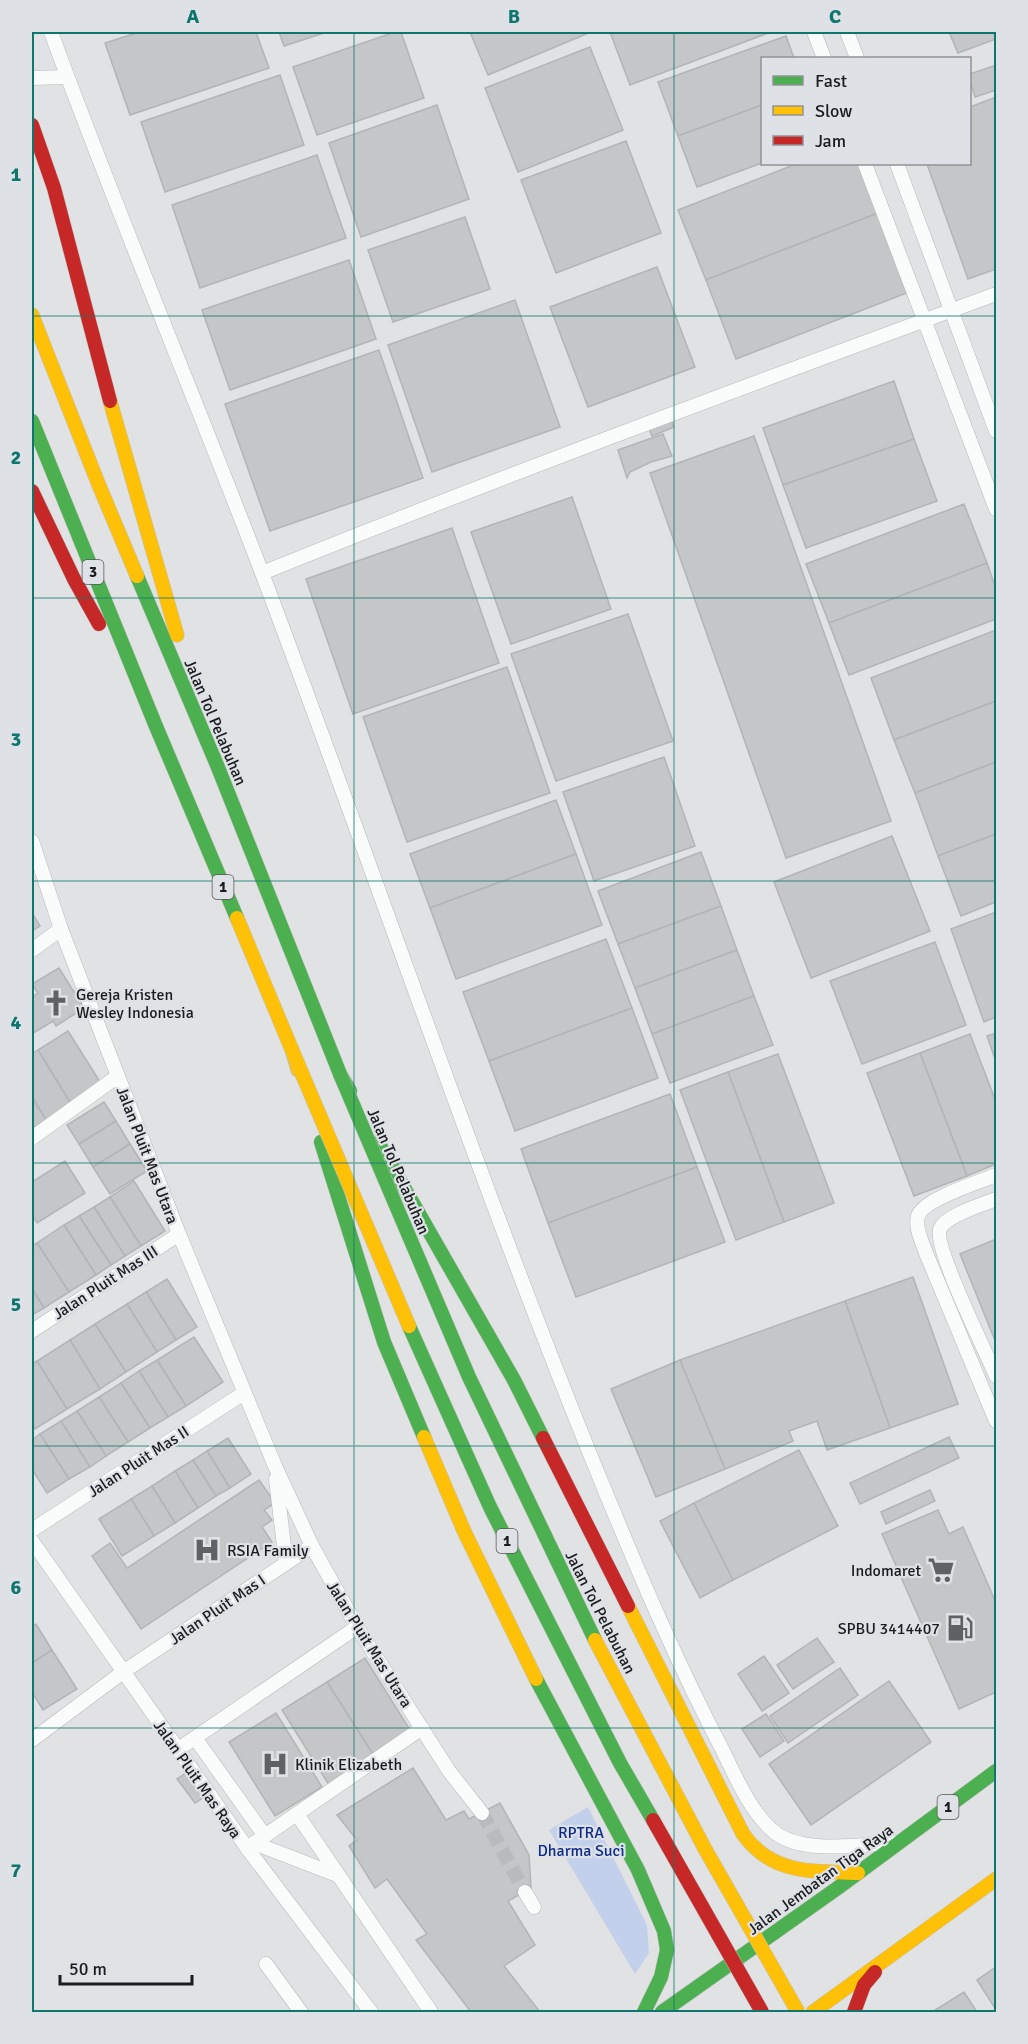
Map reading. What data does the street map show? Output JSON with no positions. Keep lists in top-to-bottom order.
{
  "streets": {
    "highway": [
      "3",
      "Jalan Tol Pelabuhan",
      "1",
      "Jalan Jembatan Tiga Raya"
    ],
    "street": [
      "Jalan Pluit Mas Utara",
      "Jalan Pluit Mas III",
      "Jalan Pluit Mas II",
      "Jalan Pluit Mas I",
      "Jalan Pluit Mas Raya"
    ]
  },
  "crossings": [
    ["3", "1"],
    ["Jalan Pluit Mas Utara", "Jalan Pluit Mas III"],
    ["Jalan Pluit Mas Utara", "Jalan Pluit Mas II"],
    ["Jalan Pluit Mas Utara", "Jalan Pluit Mas I"],
    ["Jalan Pluit Mas I", "Jalan Pluit Mas Raya"]
  ],
  "parks": ["RPTRA Dharma Suci"],
  "places": {
    "church": ["Gereja Kristen Wesley Indonesia"],
    "hospital": ["RSIA Family", "Klinik Elizabeth"],
    "supermarket": ["Indomaret"],
    "fuel station": ["SPBU 3414407"]
  },
  "legend": ["Fast", "Slow", "Jam"],
  "scale_bar": "50 m",
  "grid": {
    "columns": ["A", "B", "C"],
    "rows": [
      "1",
      "2",
      "3",
      "4",
      "5",
      "6",
      "7"
    ]
  }
}
